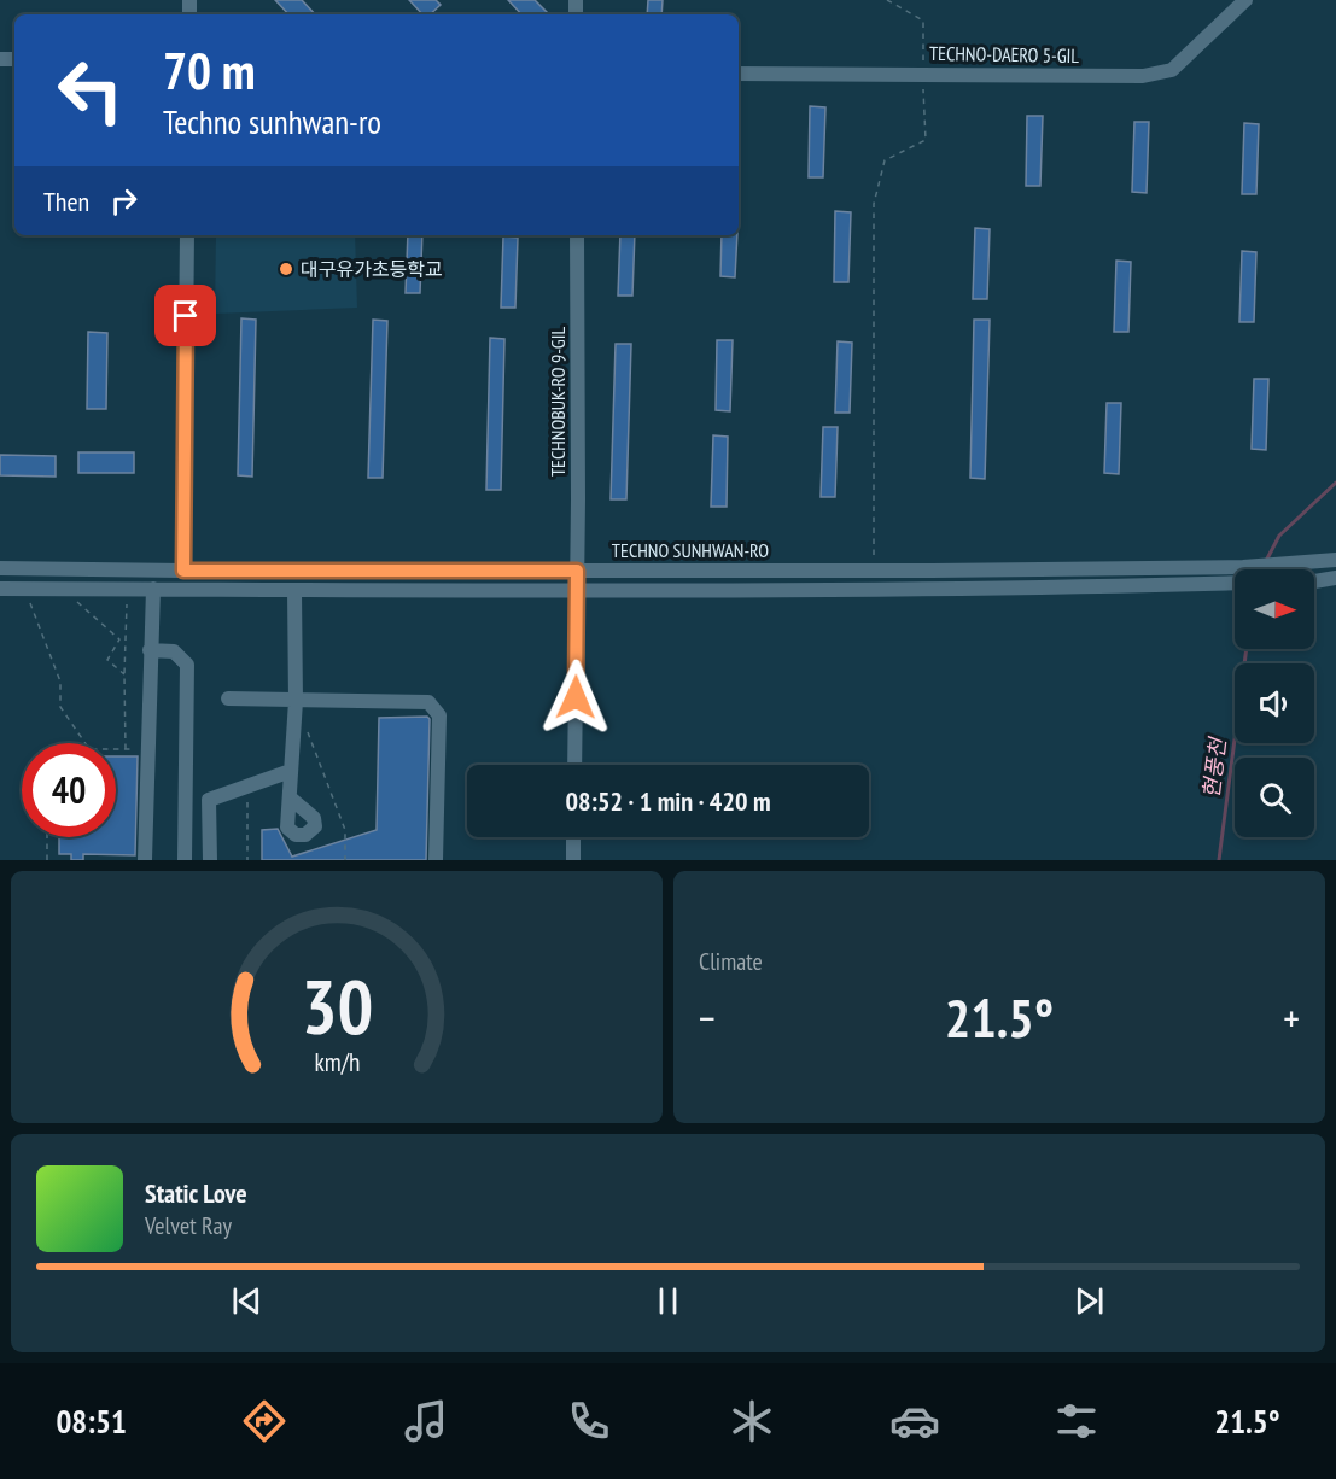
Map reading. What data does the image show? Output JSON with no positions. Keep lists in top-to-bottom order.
{
  "streets": {
    "street": ["TECHNO-DAERO 5-GIL", "TECHNOBUK-RO 9-GIL", "TECHNO SUNHWAN-RO"]
  },
  "crossings": [
    ["TECHNOBUK-RO 9-GIL", "TECHNO SUNHWAN-RO"]
  ],
  "water": ["현풍천"],
  "places": ["대구유가초등학교"],
  "north": "right",
  "page": {
    "turn": ["70 m", "Techno sunhwan-ro"],
    "then": "Then",
    "limit": "40",
    "trip": "08:52 · 1 min · 420 m",
    "tile": "Climate",
    "heat": ["−", "21.5°", "+"],
    "song": ["Static Love", "Velvet Ray"],
    "tabs": ["08:51", "21.5°"],
    "gauge": ["30", "km/h"]
  }
}
